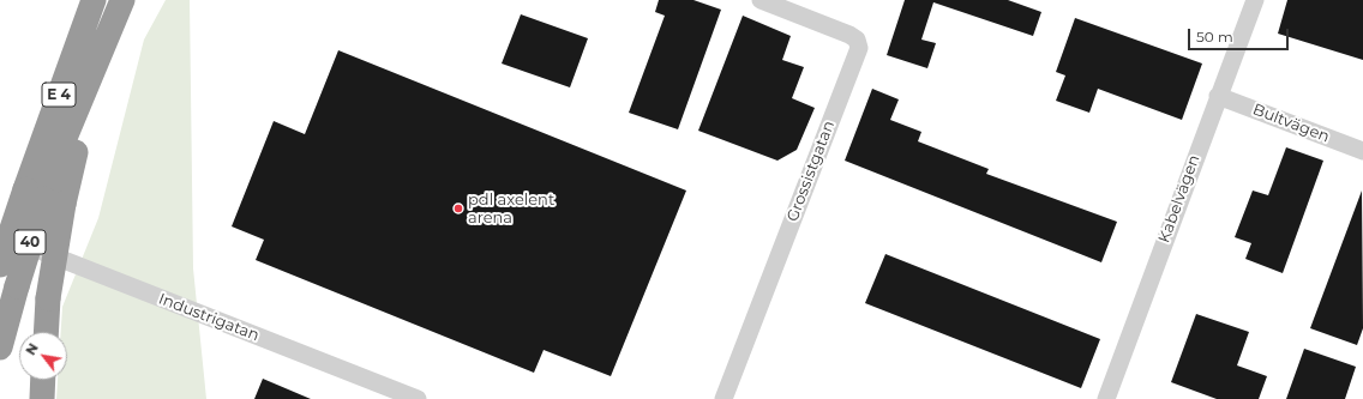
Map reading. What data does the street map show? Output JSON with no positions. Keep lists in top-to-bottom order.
{
  "streets": {
    "highway": ["E 4", "40"],
    "street": [
      "Bultvägen",
      "Grossistgatan",
      "Kabelvägen",
      "Industrigatan"
    ]
  },
  "crossings": [
    ["E 4", "40"],
    ["Bultvägen", "Kabelvägen"]
  ],
  "places": ["pdl axelent arena"],
  "scale_bar": "50 m",
  "north": "top left"
}
